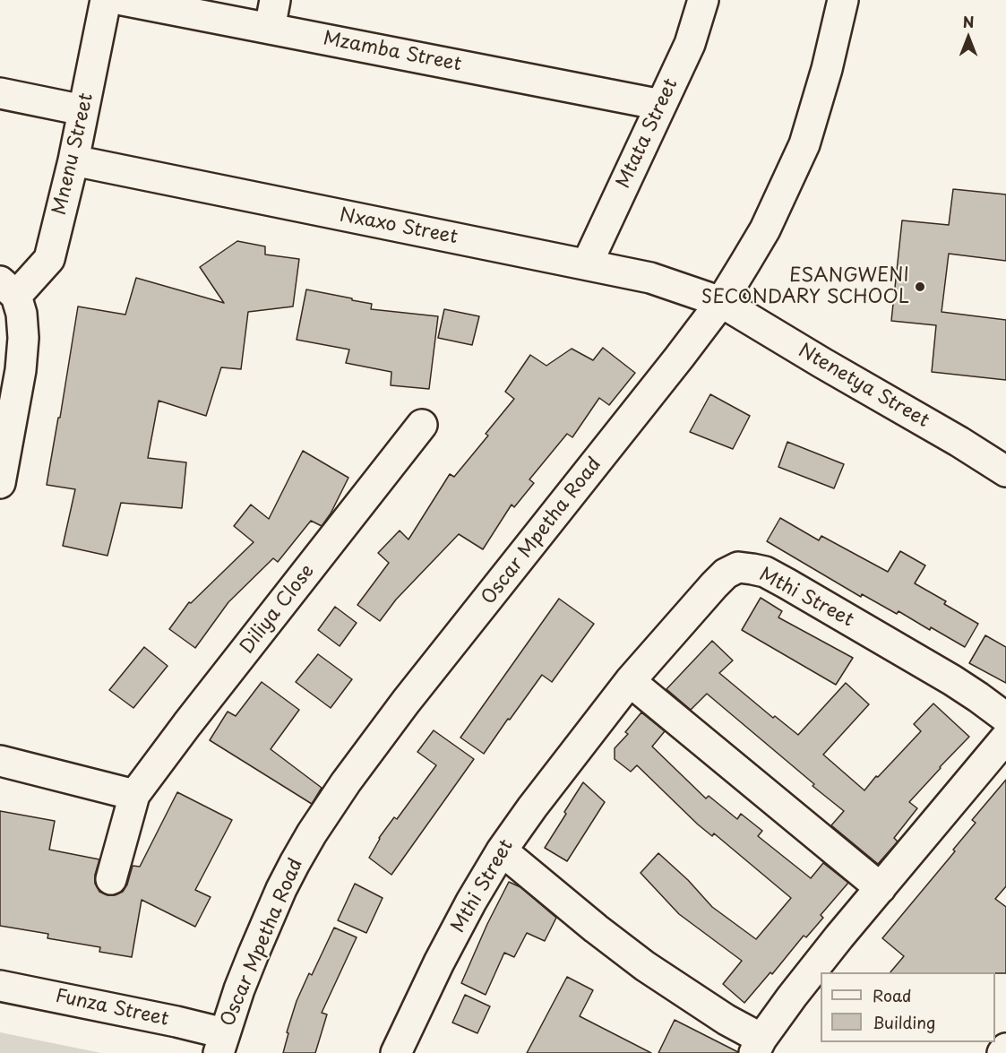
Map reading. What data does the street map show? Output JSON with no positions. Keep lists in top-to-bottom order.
{
  "streets": {
    "street": [
      "Mzamba Street",
      "Mtata Street",
      "Mnenu Street",
      "Nxaxo Street",
      "Ntenetya Street",
      "Oscar Mpetha Road",
      "Mthi Street",
      "Diliya Close",
      "Funza Street"
    ]
  },
  "crossings": [
    ["Mzamba Street", "Mtata Street"],
    ["Mtata Street", "Nxaxo Street"],
    ["Mnenu Street", "Nxaxo Street"],
    ["Nxaxo Street", "Ntenetya Street"],
    ["Nxaxo Street", "Oscar Mpetha Road"],
    ["Ntenetya Street", "Oscar Mpetha Road"],
    ["Oscar Mpetha Road", "Funza Street"]
  ],
  "places": ["ESANGWENI SECONDARY SCHOOL"],
  "legend": ["Road", "Building"],
  "north": "top"
}
